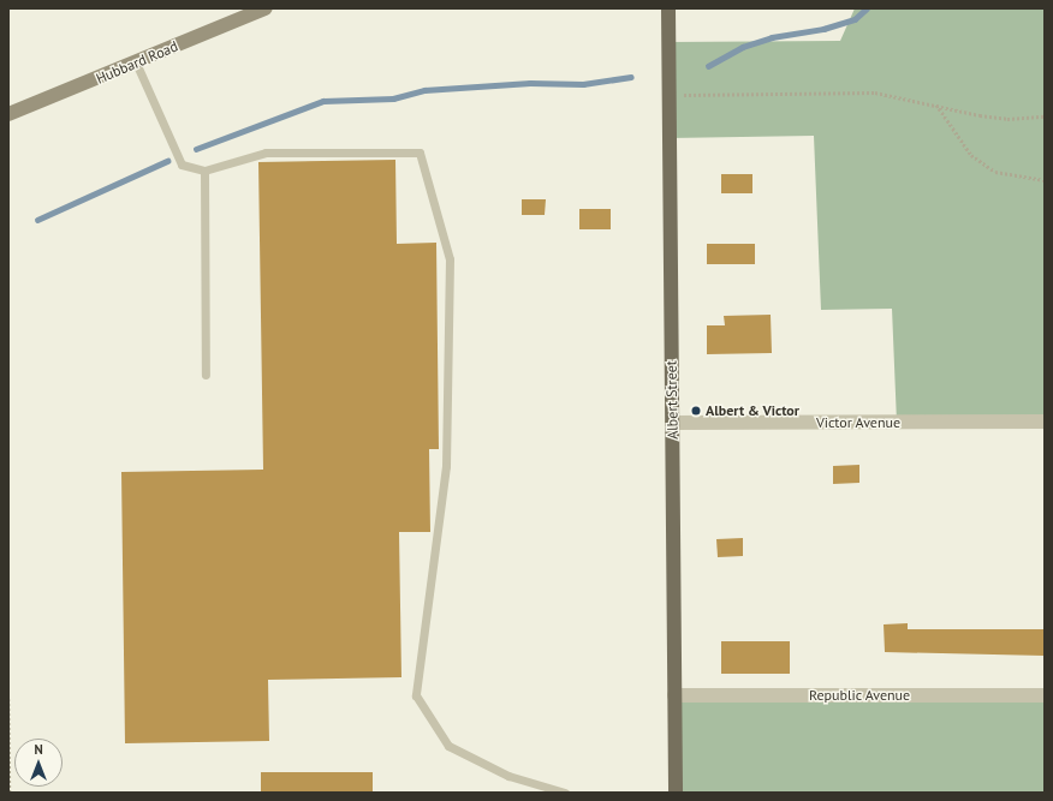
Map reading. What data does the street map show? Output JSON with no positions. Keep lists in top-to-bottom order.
{
  "streets": {
    "main road": ["Albert Street"],
    "street": ["Hubbard Road", "Victor Avenue", "Republic Avenue"]
  },
  "crossings": [
    ["Albert Street", "Victor Avenue"],
    ["Albert Street", "Republic Avenue"]
  ],
  "places": ["Albert & Victor"],
  "north": "top"
}
